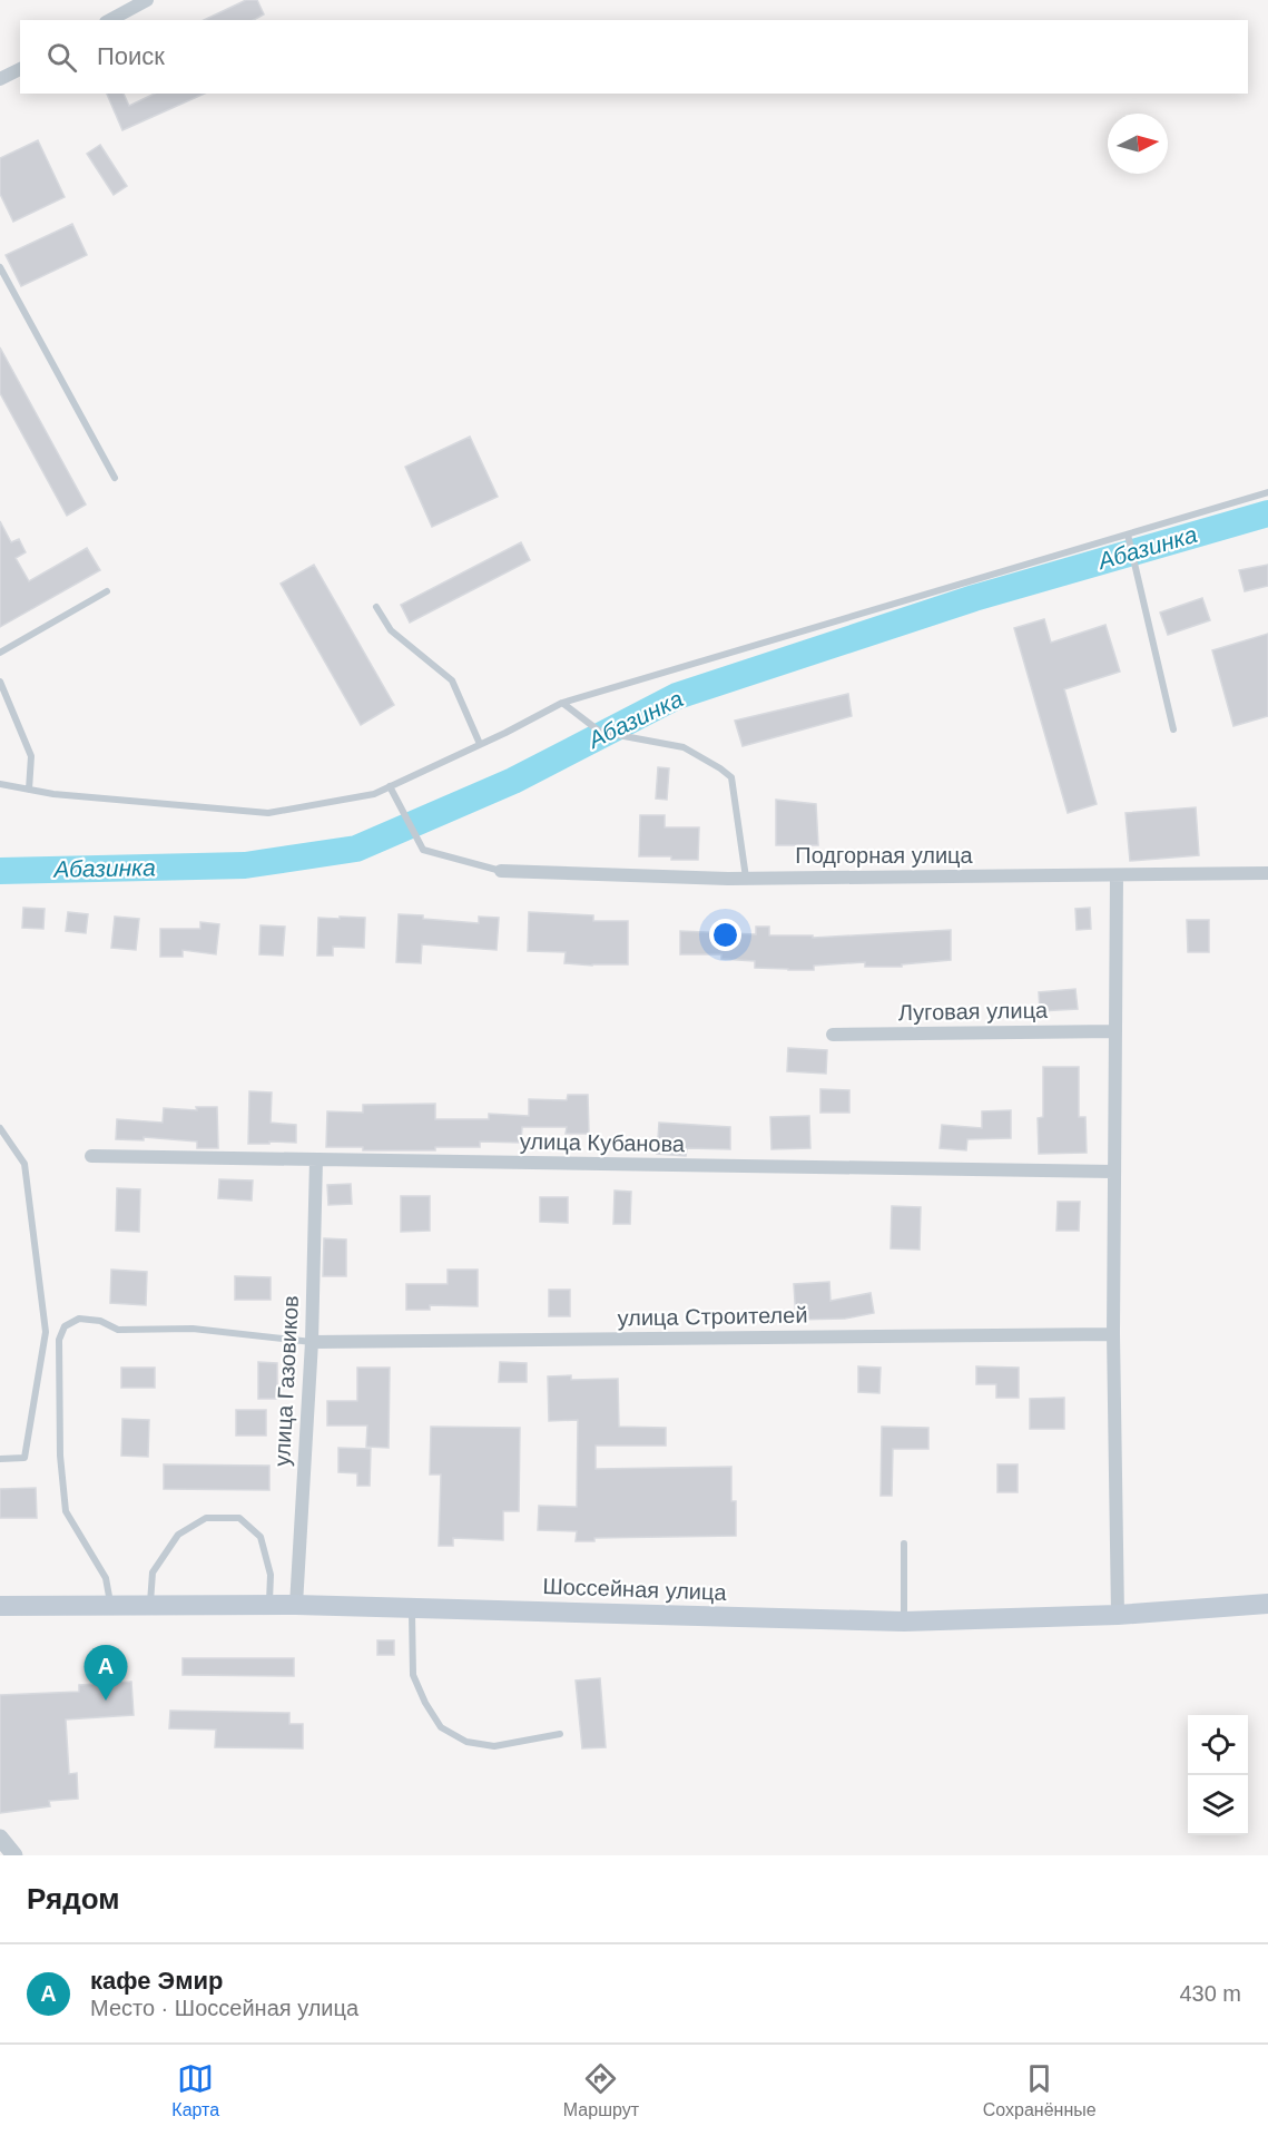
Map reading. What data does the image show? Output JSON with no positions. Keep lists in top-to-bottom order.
{
  "streets": {
    "main road": ["Шоссейная улица"],
    "street": [
      "Подгорная улица",
      "Луговая улица",
      "улица Кубанова",
      "улица Строителей",
      "улица Газовиков"
    ]
  },
  "crossings": [
    ["улица Кубанова", "улица Газовиков"],
    ["улица Строителей", "улица Газовиков"],
    ["улица Газовиков", "Шоссейная улица"]
  ],
  "water": ["Абазинка"],
  "north": "right",
  "page": {
    "search": "Поиск",
    "pins": "A",
    "heading": "Рядом",
    "list": [
      {
        "mark": "A",
        "name": "кафе Эмир",
        "note": "Место · Шоссейная улица",
        "value": "430 m"
      }
    ],
    "nav": ["Карта", "Маршрут", "Сохранённые"]
  }
}
